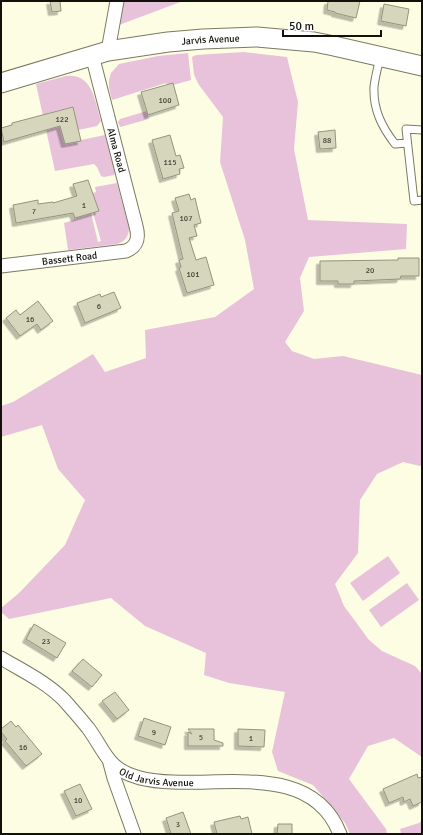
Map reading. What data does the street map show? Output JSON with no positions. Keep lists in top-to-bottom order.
{
  "streets": {
    "street": [
      "Jarvis Avenue",
      "Alma Road",
      "Bassett Road",
      "Old Jarvis Avenue"
    ]
  },
  "crossings": [
    ["Jarvis Avenue", "Alma Road"],
    ["Alma Road", "Bassett Road"]
  ],
  "house_numbers": [
    "100",
    "122",
    "88",
    "115",
    "1",
    "7",
    "107",
    "20",
    "101",
    "6",
    "16",
    "23",
    "9",
    "5",
    "1",
    "16",
    "10",
    "3"
  ],
  "scale_bar": "50 m"
}
